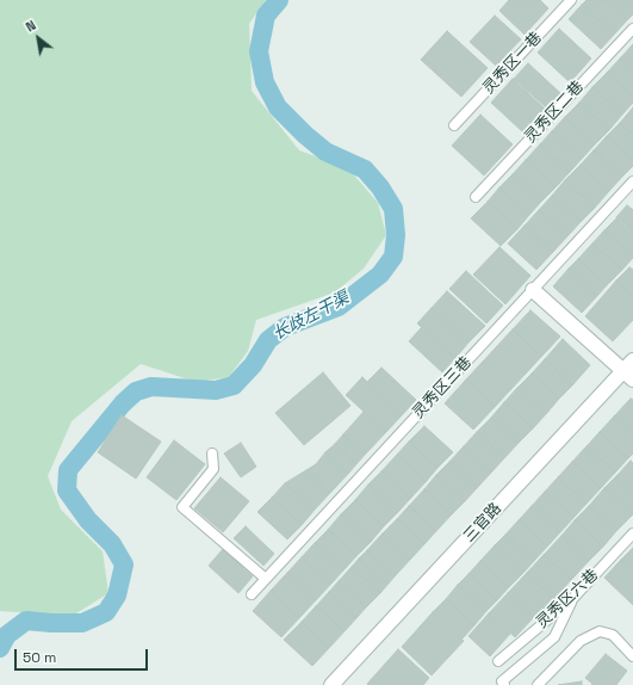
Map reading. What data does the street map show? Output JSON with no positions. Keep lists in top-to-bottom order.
{
  "streets": {
    "street": ["三官路"],
    "lane": [
      "灵秀区一巷",
      "灵秀区二巷",
      "灵秀区三巷",
      "灵秀区六巷"
    ]
  },
  "water": ["长歧左干渠"],
  "scale_bar": "50 m",
  "north": "top left"
}
